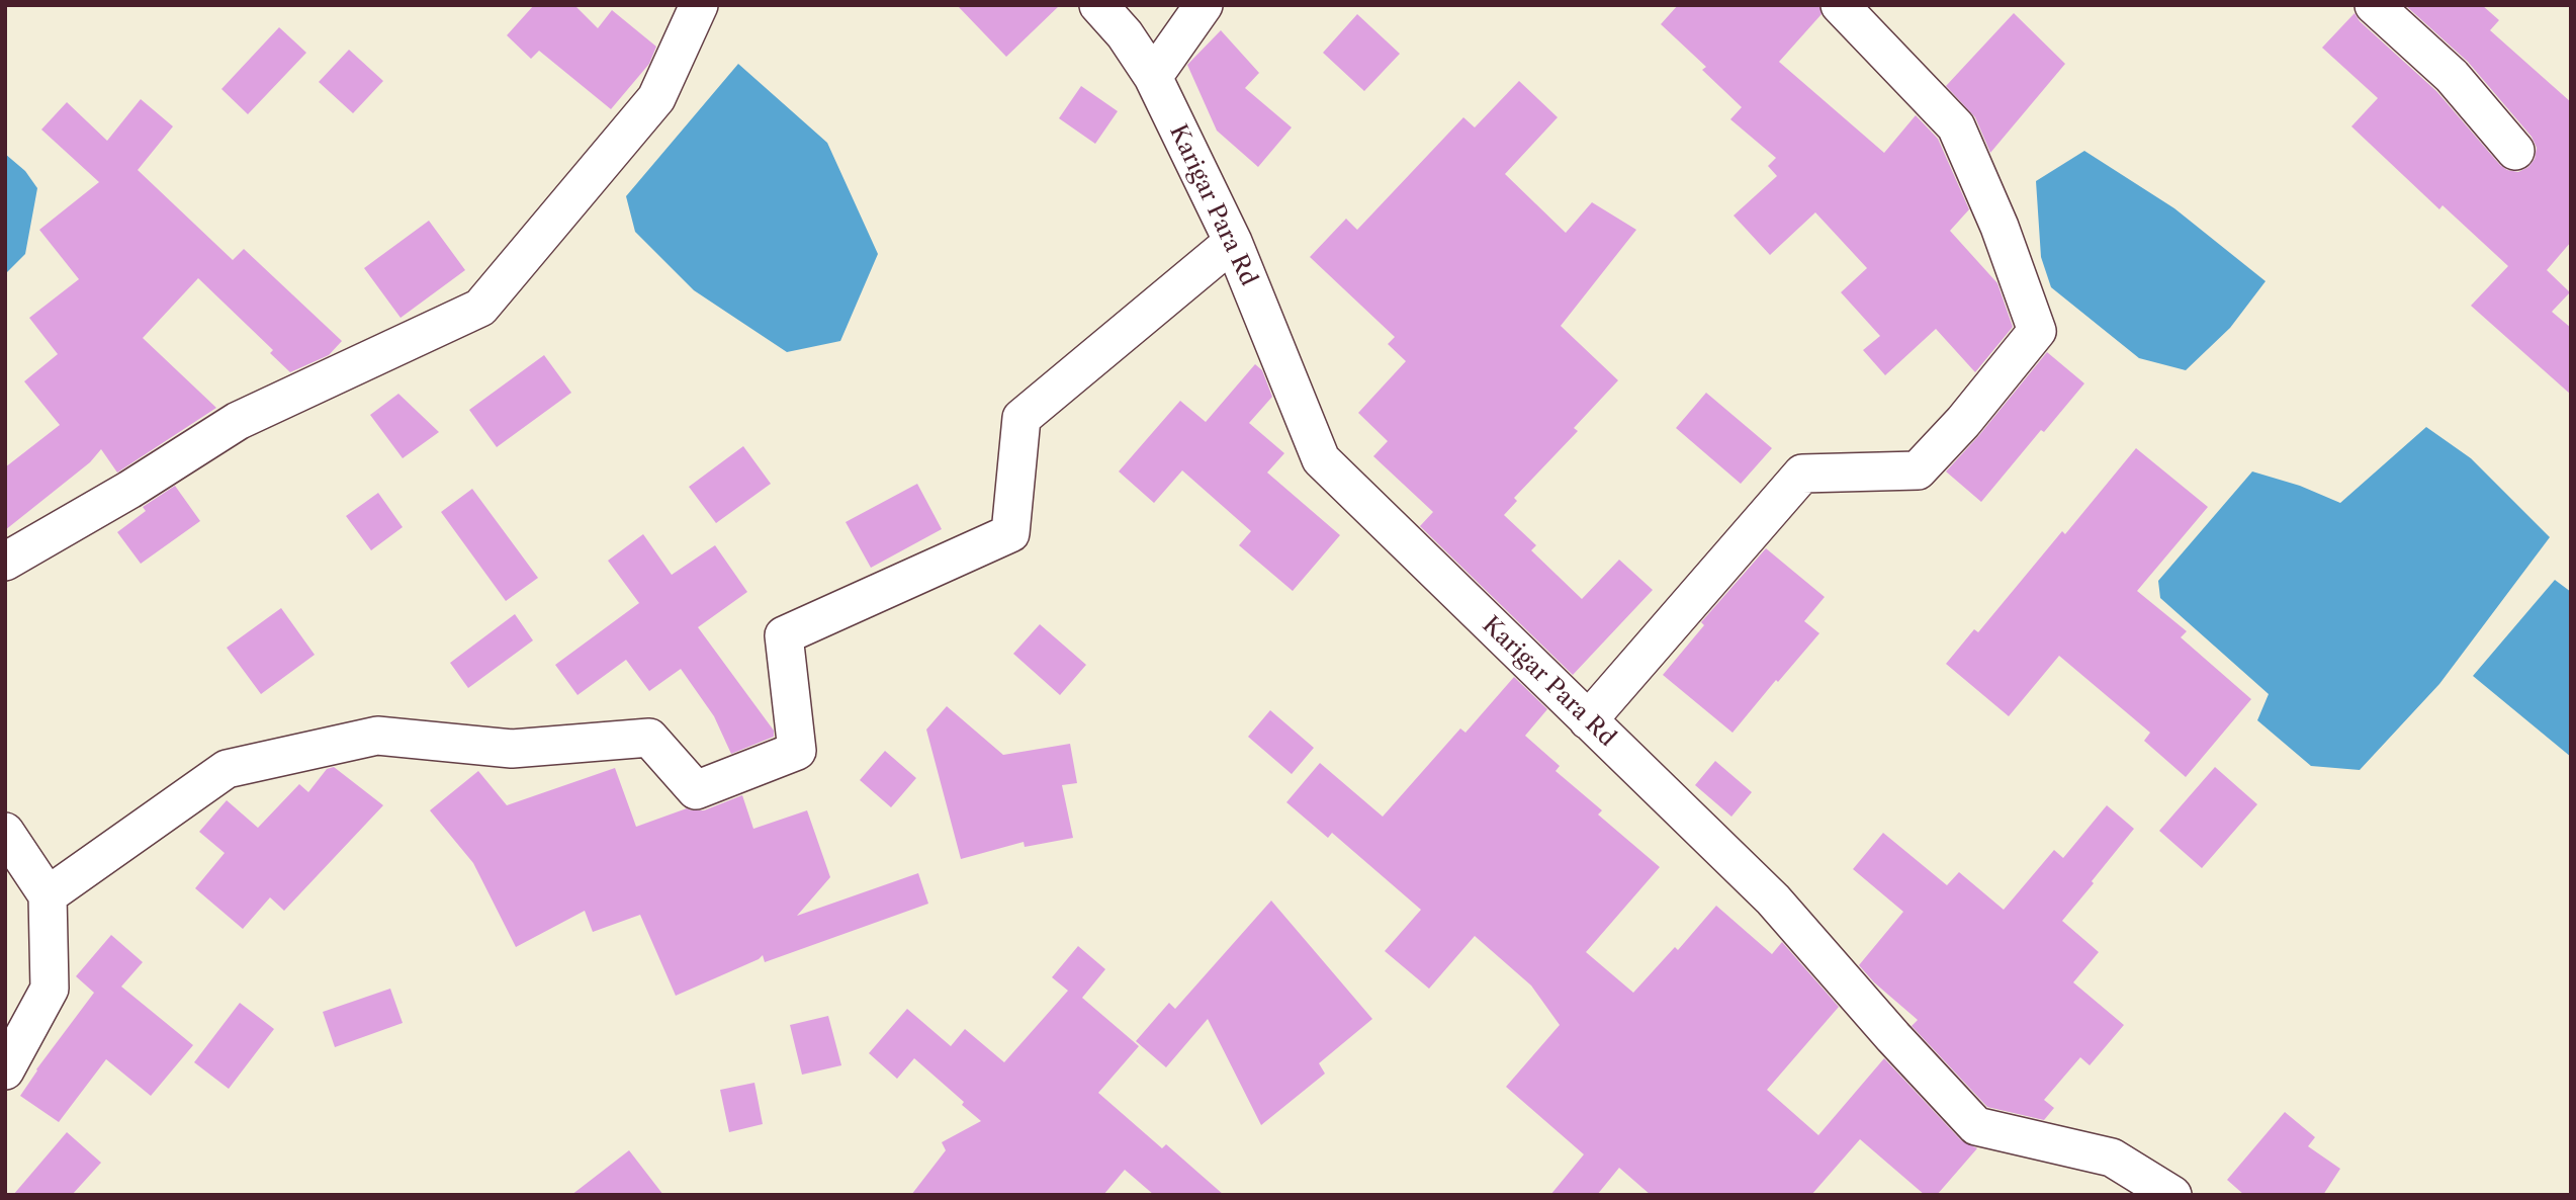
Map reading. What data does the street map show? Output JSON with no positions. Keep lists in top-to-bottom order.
{
  "streets": {
    "street": ["Karigar Para Rd"]
  }
}
